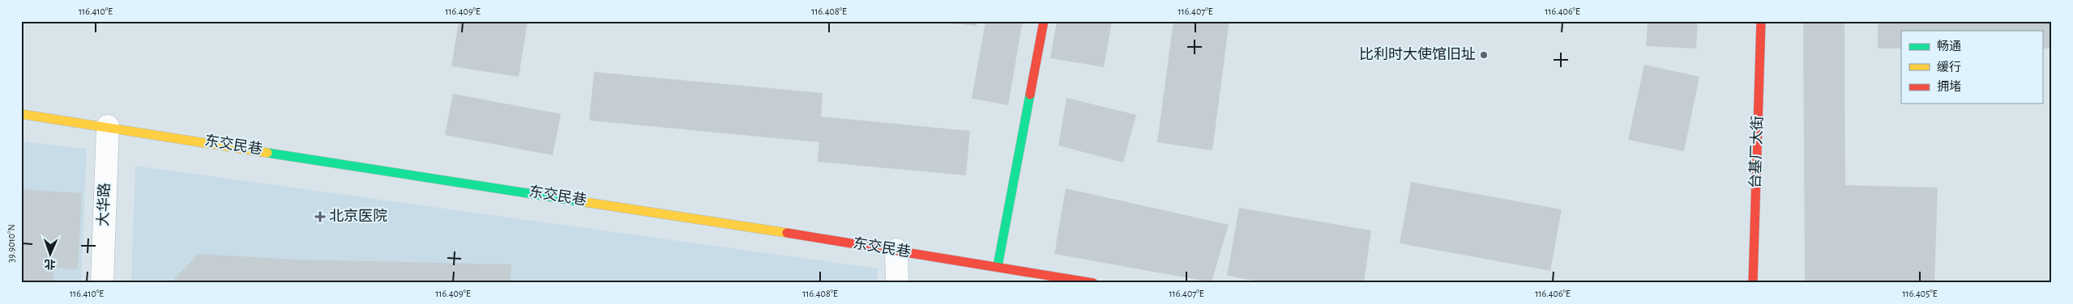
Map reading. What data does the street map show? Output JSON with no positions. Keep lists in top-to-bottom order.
{
  "streets": {
    "street": ["东交民巷", "台基厂大街", "大华路"]
  },
  "crossings": [
    ["东交民巷", "大华路"]
  ],
  "places": {
    "other": ["比利时大使馆旧址"],
    "health": ["北京医院"]
  },
  "legend": ["畅通", "缓行", "拥堵"],
  "north": "bottom",
  "coordinates": [
    "116.410°E",
    "116.409°E",
    "116.408°E",
    "116.407°E",
    "116.406°E",
    "39.9010°N",
    "116.405°E"
  ]
}
